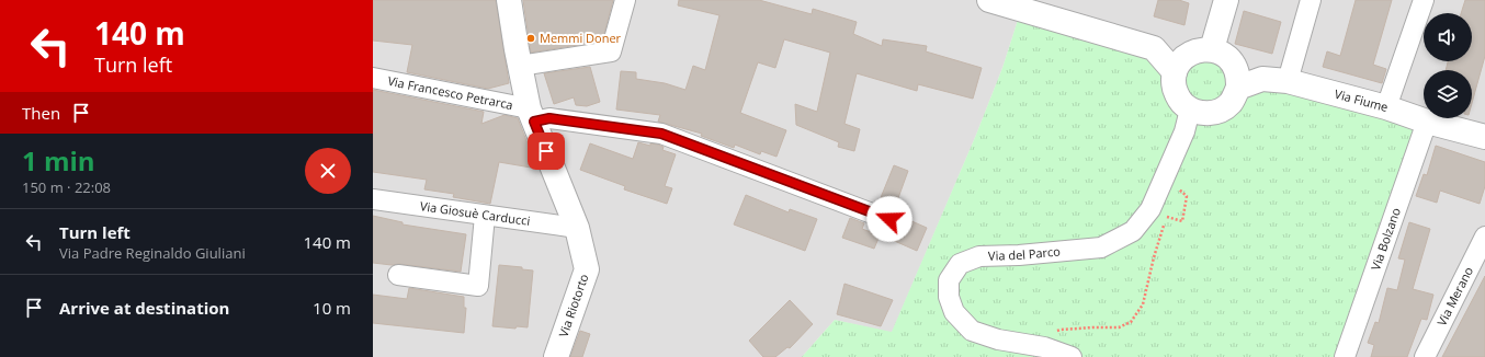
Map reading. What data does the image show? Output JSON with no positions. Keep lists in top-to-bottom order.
{
  "streets": {
    "street": [
      "Via Francesco Petrarca",
      "Via Fiume",
      "Via Giosuè Carducci",
      "Via Bolzano",
      "Via del Parco",
      "Via Merano",
      "Via Riotorto"
    ]
  },
  "crossings": [
    ["Via Francesco Petrarca", "Via Riotorto"],
    ["Via Fiume", "Via Bolzano"],
    ["Via Fiume", "Via del Parco"],
    ["Via Giosuè Carducci", "Via Riotorto"]
  ],
  "places": ["Memmi Doner"],
  "page": {
    "turn": ["140 m", "Turn left"],
    "then": "Then",
    "heading": ["1 min", "150 m · 22:08"],
    "list": [
      {
        "name": "Turn left",
        "note": "Via Padre Reginaldo Giuliani",
        "value": "140 m"
      },
      {
        "name": "Arrive at destination",
        "value": "10 m"
      }
    ]
  }
}
